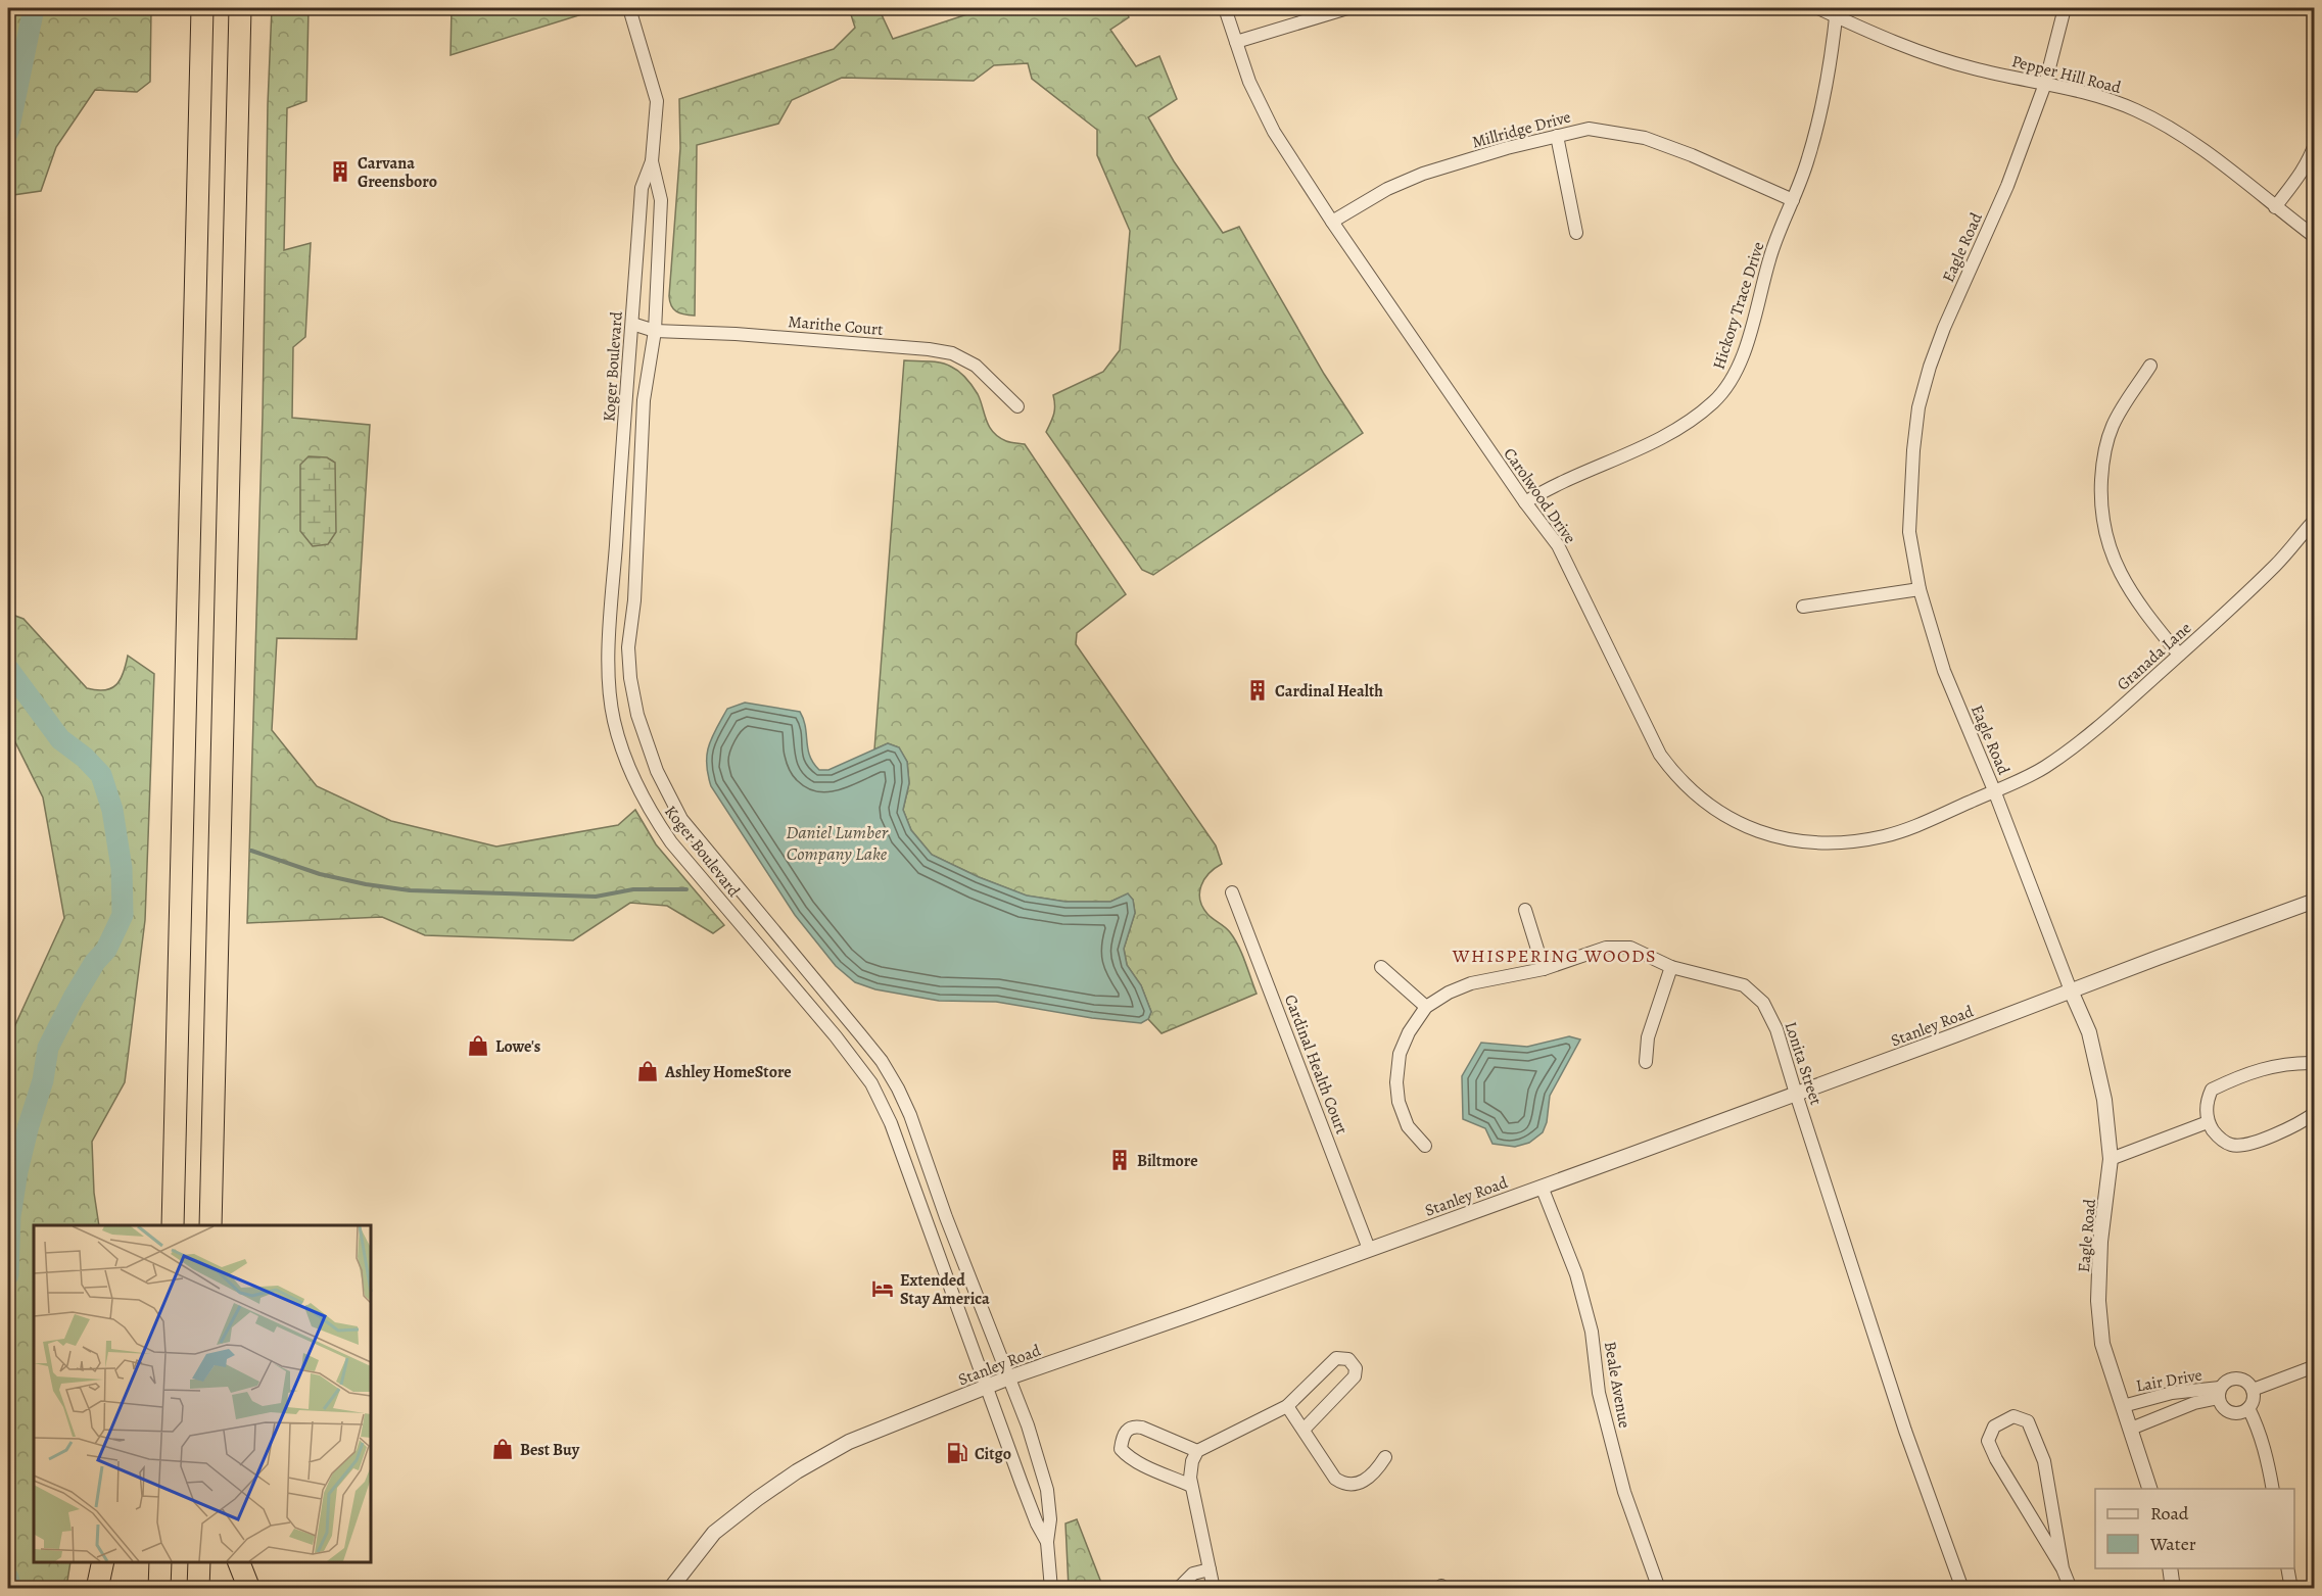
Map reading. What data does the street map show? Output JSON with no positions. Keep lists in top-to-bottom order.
{
  "streets": {
    "street": [
      "Pepper Hill Road",
      "Millridge Drive",
      "Eagle Road",
      "Hickory Trace Drive",
      "Marithe Court",
      "Koger Boulevard",
      "Carolwood Drive",
      "Granada Lane",
      "Stanley Road",
      "Lonita Street",
      "Cardinal Health Court",
      "Lair Drive",
      "Beale Avenue"
    ]
  },
  "crossings": [
    ["Pepper Hill Road", "Eagle Road"],
    ["Pepper Hill Road", "Hickory Trace Drive"],
    ["Millridge Drive", "Hickory Trace Drive"],
    ["Millridge Drive", "Carolwood Drive"],
    ["Eagle Road", "Carolwood Drive"],
    ["Eagle Road", "Granada Lane"],
    ["Eagle Road", "Stanley Road"],
    ["Eagle Road", "Lair Drive"],
    ["Hickory Trace Drive", "Carolwood Drive"],
    ["Marithe Court", "Koger Boulevard"],
    ["Koger Boulevard", "Stanley Road"],
    ["Carolwood Drive", "Granada Lane"],
    ["Stanley Road", "Lonita Street"],
    ["Stanley Road", "Cardinal Health Court"],
    ["Stanley Road", "Beale Avenue"]
  ],
  "districts": ["WHISPERING WOODS"],
  "water": ["Daniel Lumber Company Lake"],
  "places": {
    "building": ["Carvana Greensboro", "Cardinal Health", "Biltmore"],
    "shop": ["Lowe's", "Ashley HomeStore", "Best Buy"],
    "hotel": ["Extended Stay America"],
    "fuel station": ["Citgo"]
  },
  "legend": ["Road", "Water"]
}
